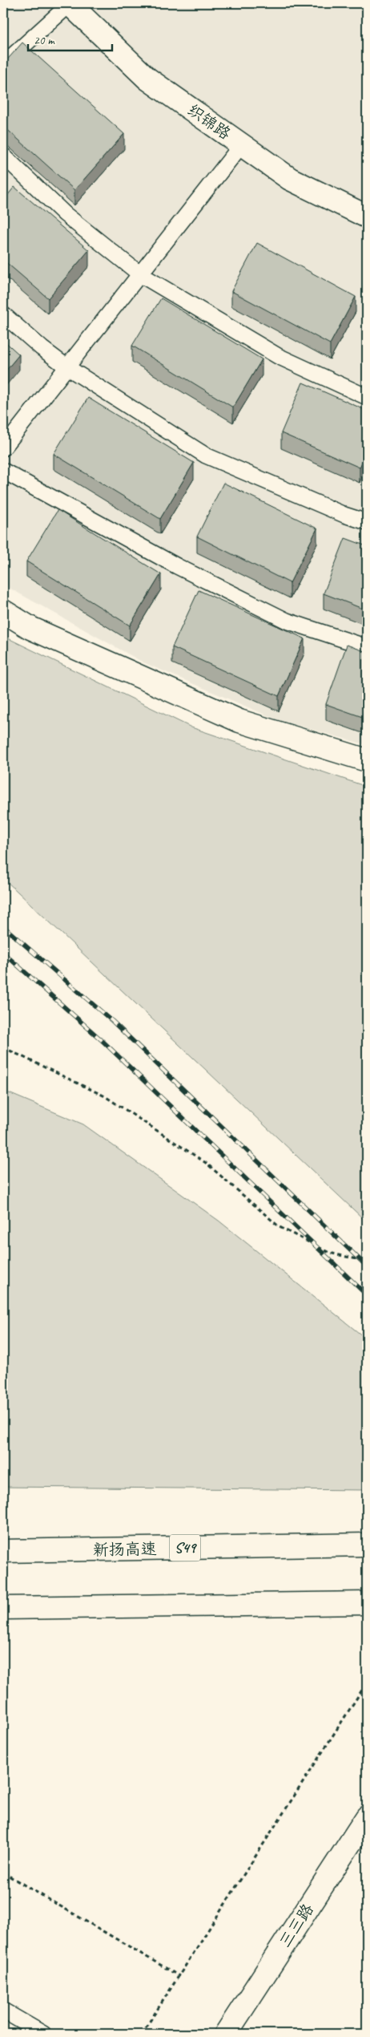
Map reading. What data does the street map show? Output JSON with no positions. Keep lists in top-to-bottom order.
{
  "streets": {
    "main road": [
      "织锦路",
      "S49",
      "新扬高速",
      "三三路"
    ]
  },
  "scale_bar": "20 m"
}
